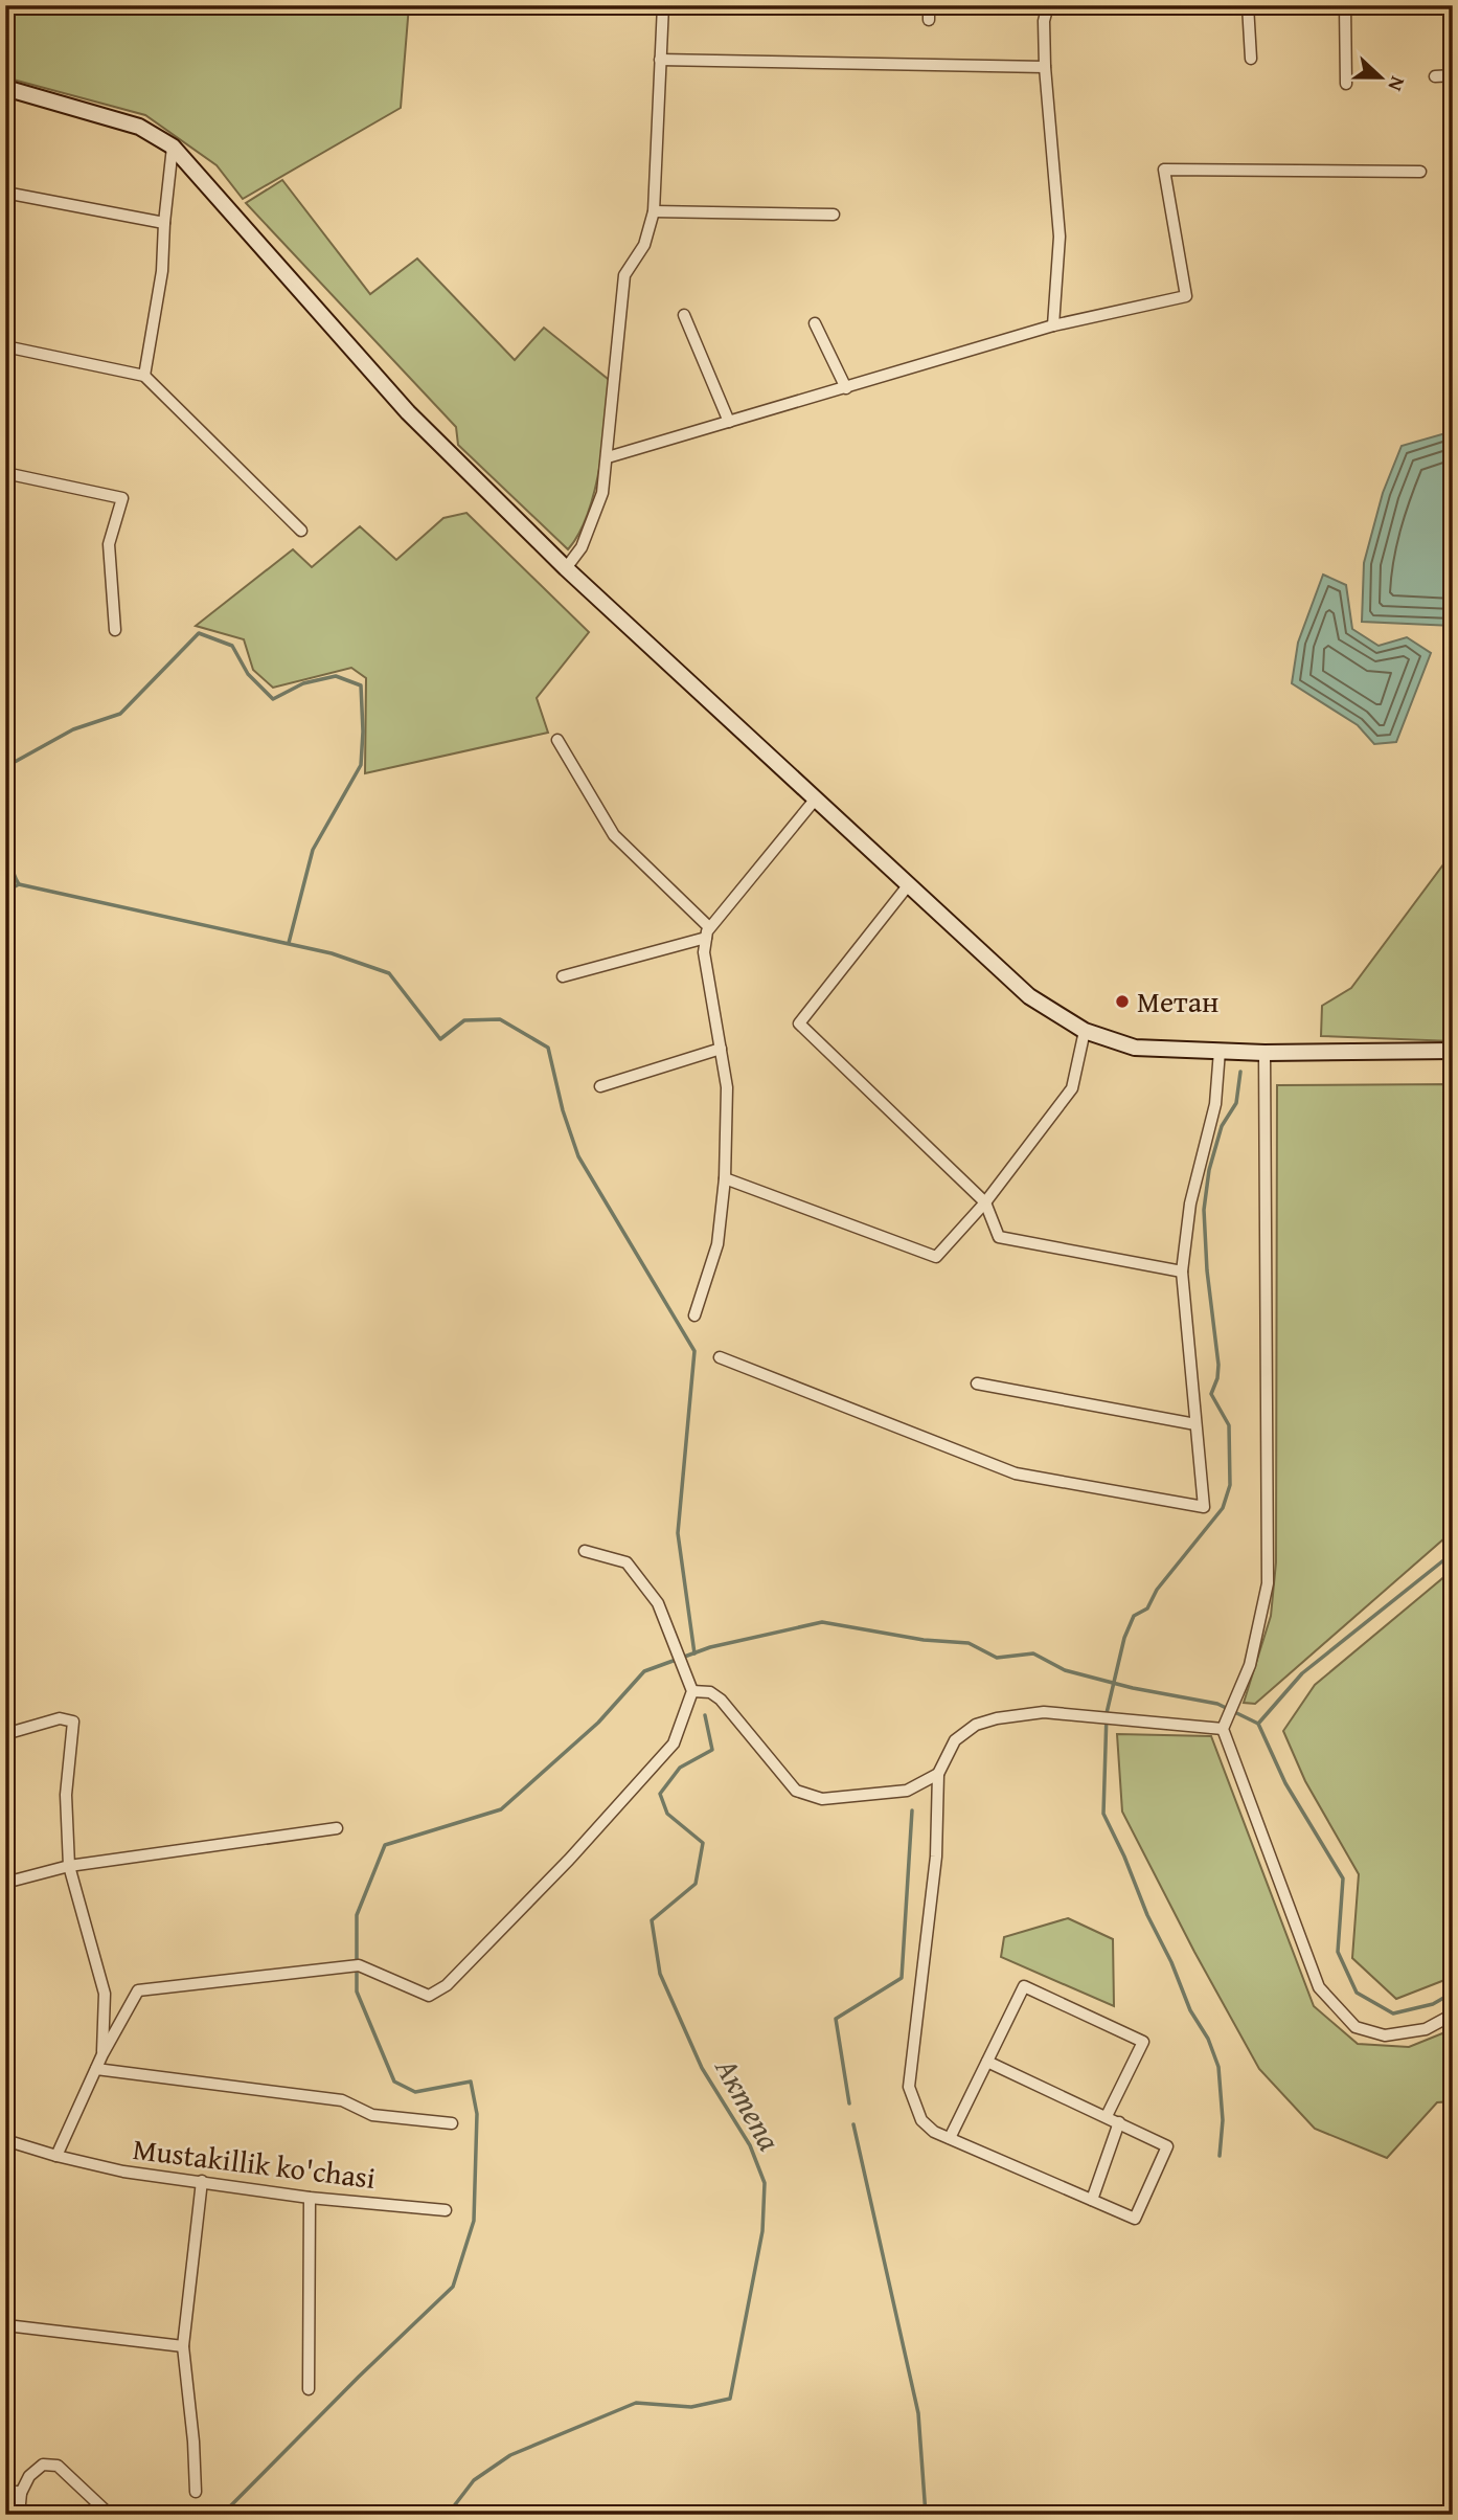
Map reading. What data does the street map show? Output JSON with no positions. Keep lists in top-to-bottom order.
{
  "streets": {
    "street": ["Mustakillik ko'chasi"]
  },
  "water": ["Актепа"],
  "places": ["Метан"],
  "north": "right"
}
